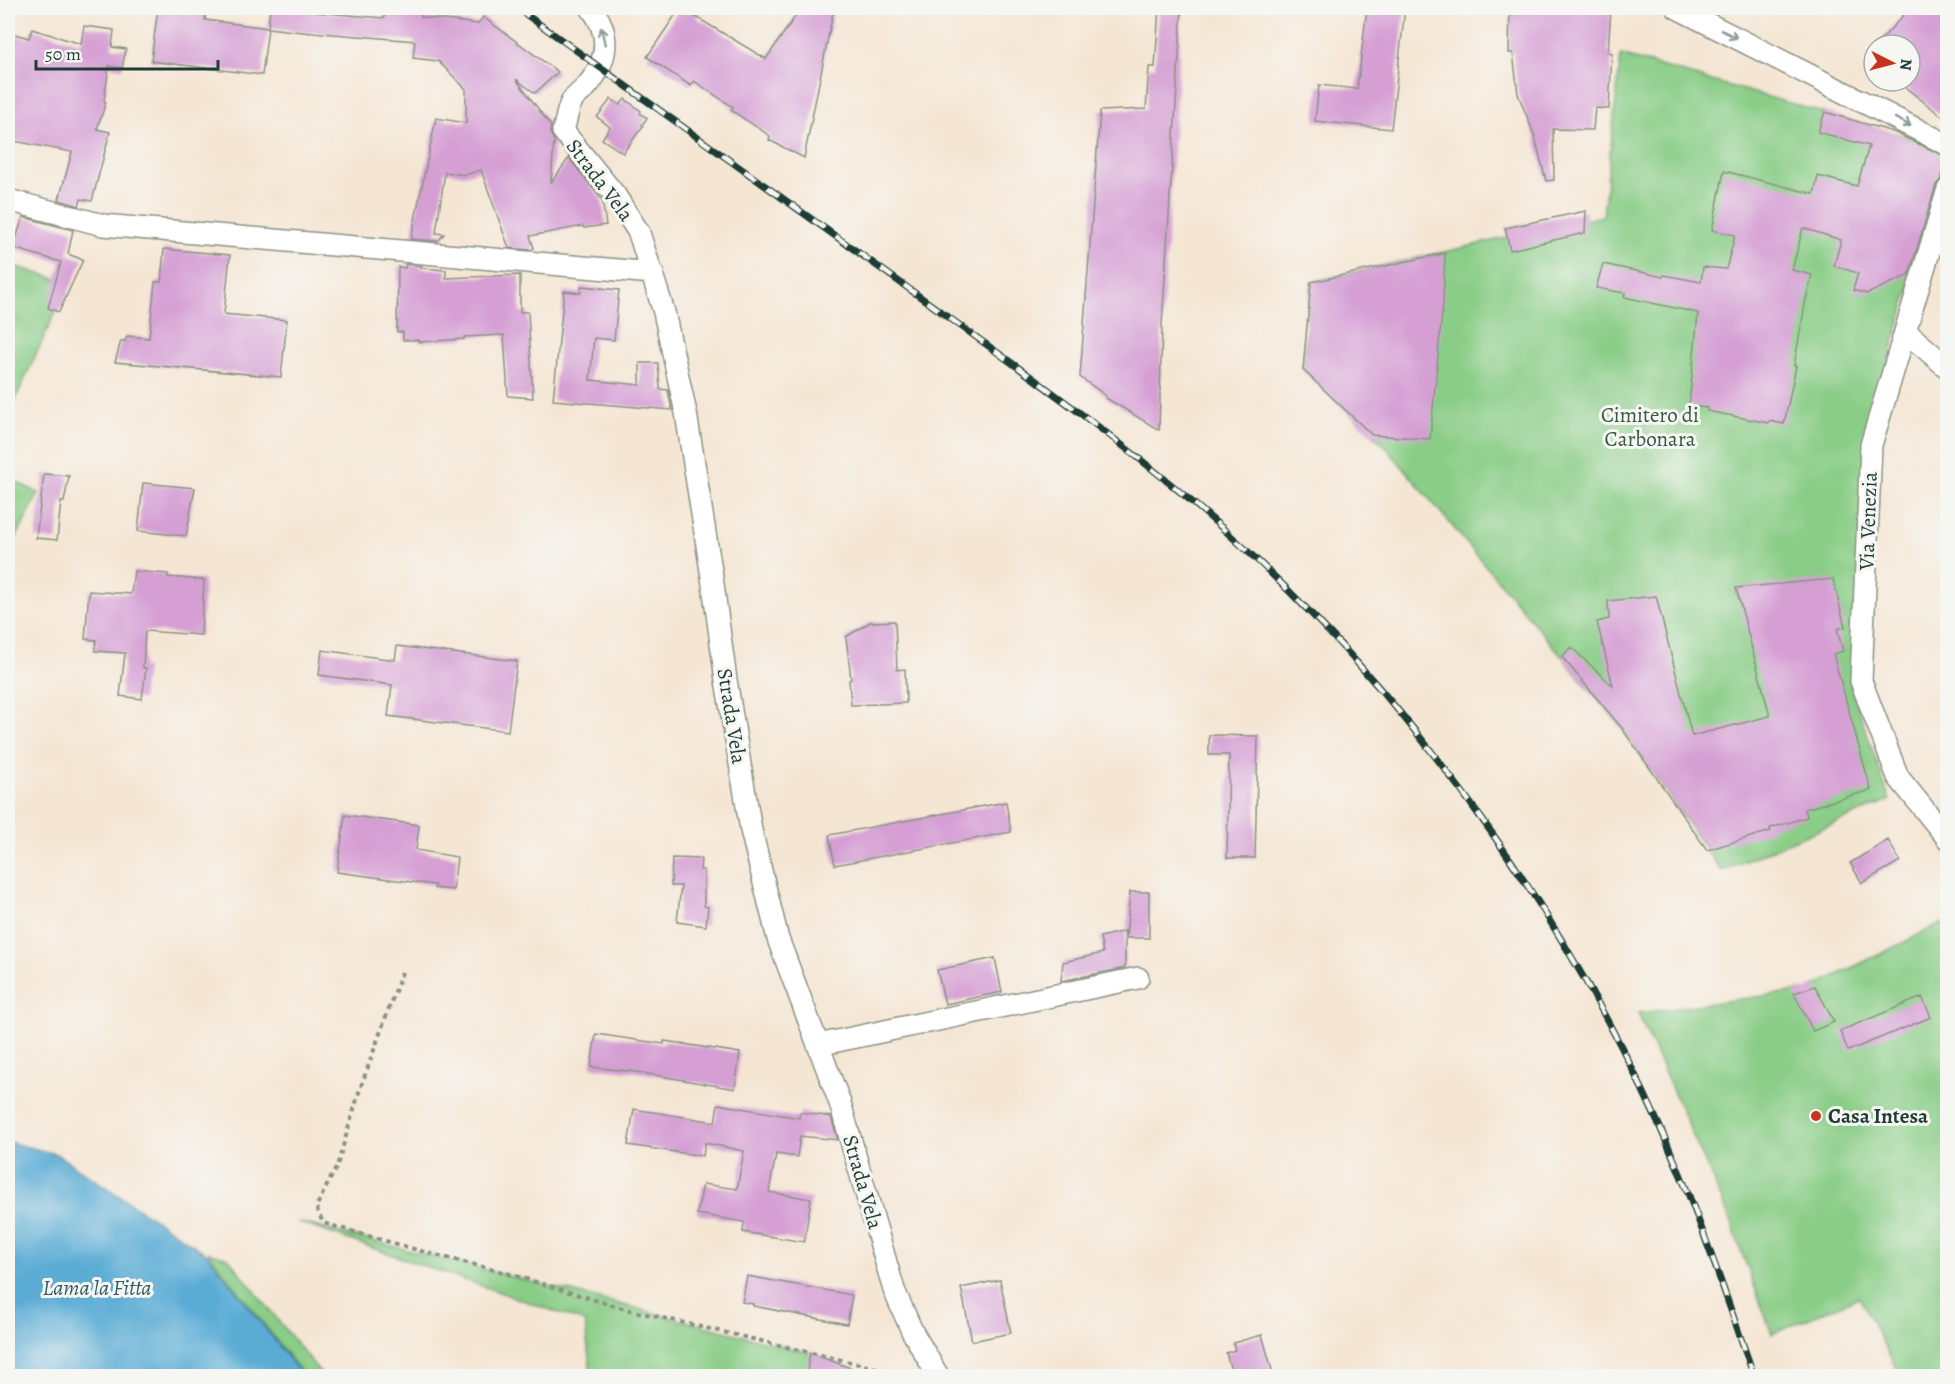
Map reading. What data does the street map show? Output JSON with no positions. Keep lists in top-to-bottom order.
{
  "streets": {
    "street": ["Strada Vela", "Via Venezia"]
  },
  "water": ["Lama la Fitta"],
  "parks": ["Cimitero di Carbonara"],
  "places": ["Casa Intesa"],
  "scale_bar": "50 m",
  "north": "right"
}
